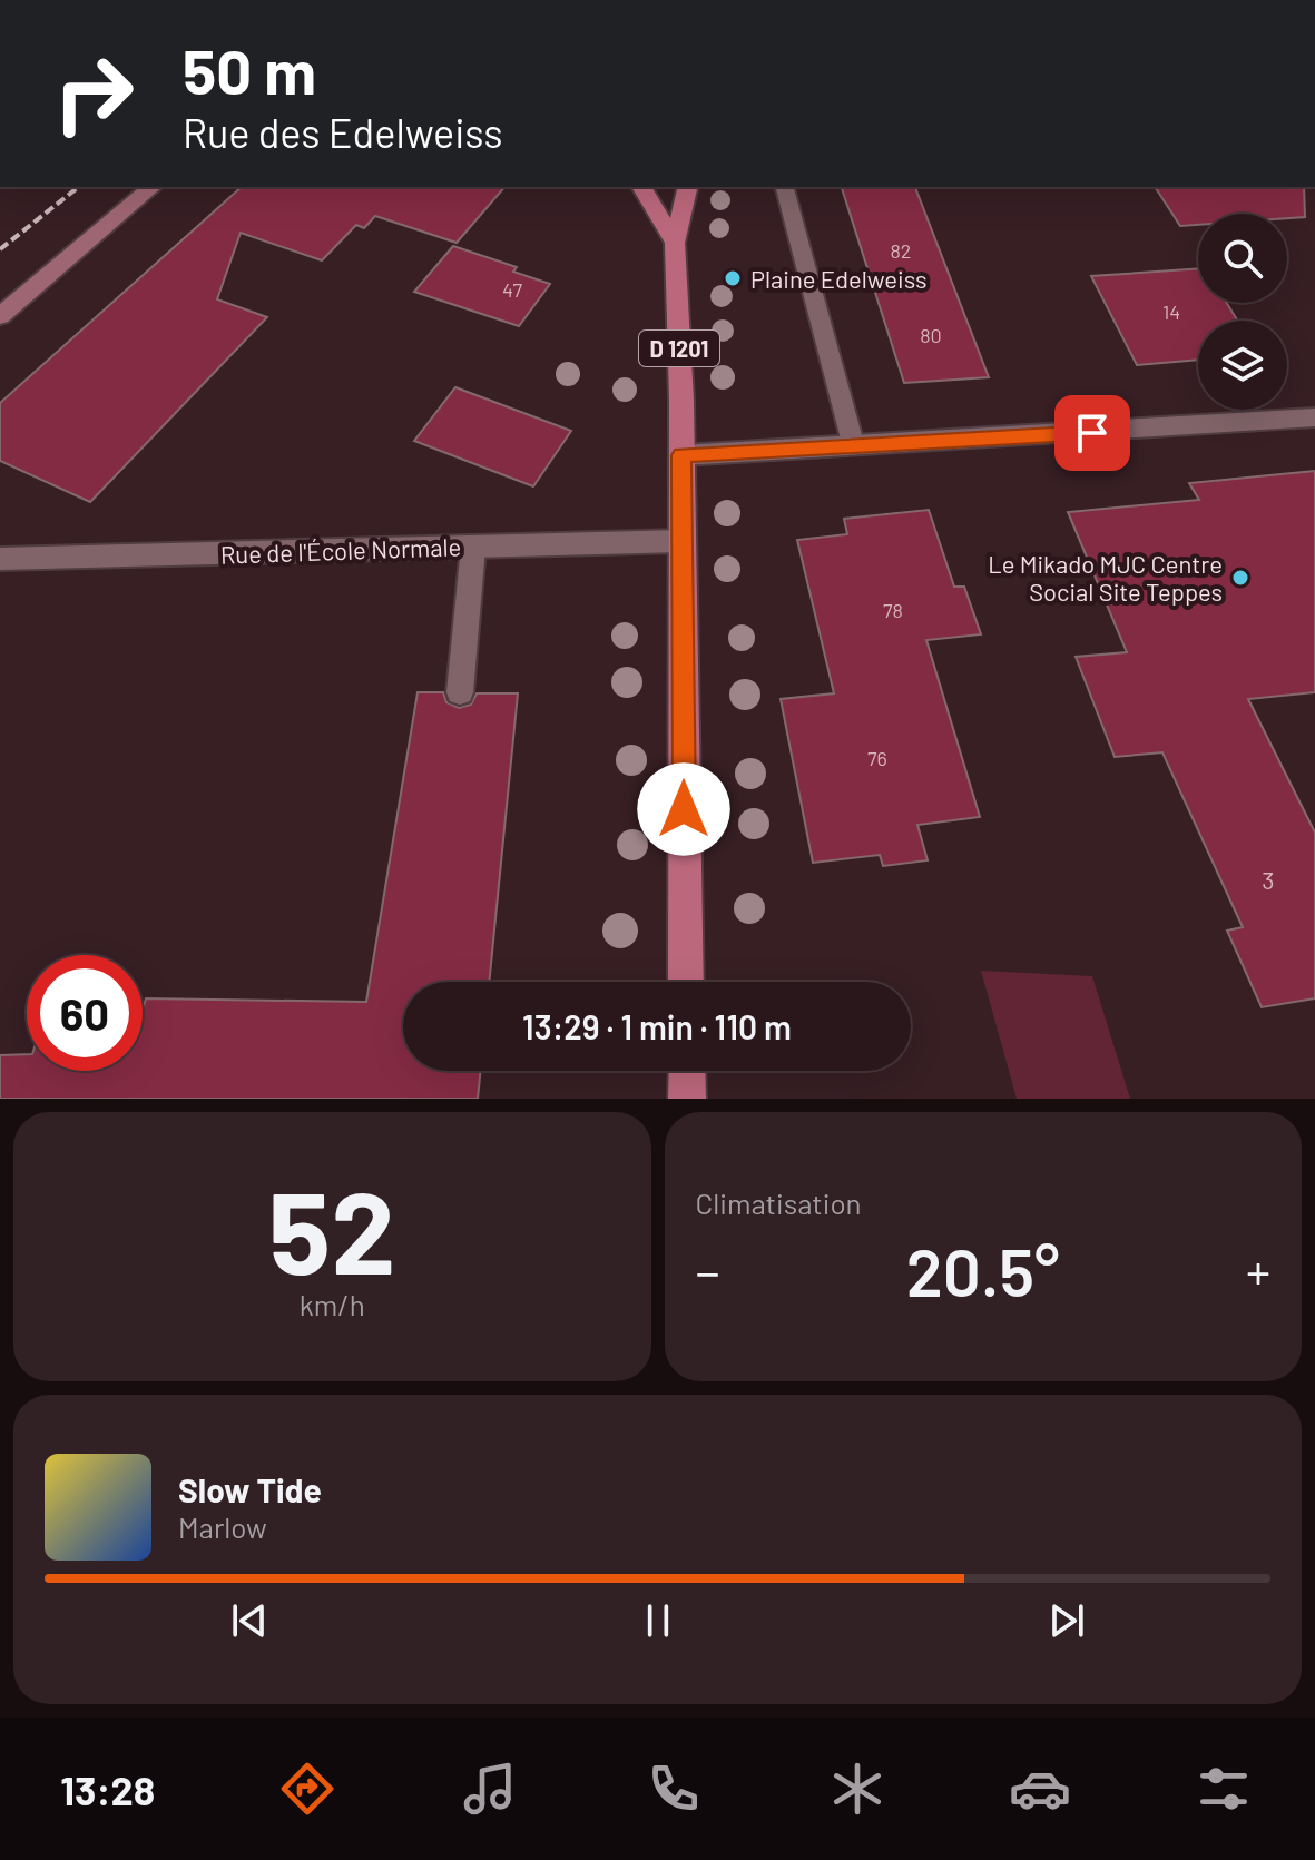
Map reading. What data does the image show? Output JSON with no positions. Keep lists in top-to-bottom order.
{
  "streets": {
    "main road": ["D 1201"],
    "street": ["Rue de l'École Normale"]
  },
  "crossings": [
    ["D 1201", "Rue de l'École Normale"]
  ],
  "places": ["Plaine Edelweiss", "Le Mikado MJC Centre Social Site Teppes"],
  "house_numbers": [
    "82",
    "47",
    "14",
    "80",
    "78",
    "76",
    "3"
  ],
  "page": {
    "turn": ["50 m", "Rue des Edelweiss"],
    "limit": "60",
    "trip": "13:29 · 1 min · 110 m",
    "tile": [
      ["52", "km/h"],
      "Climatisation"
    ],
    "heat": ["−", "20.5°", "+"],
    "song": ["Slow Tide", "Marlow"],
    "tabs": "13:28"
  }
}
